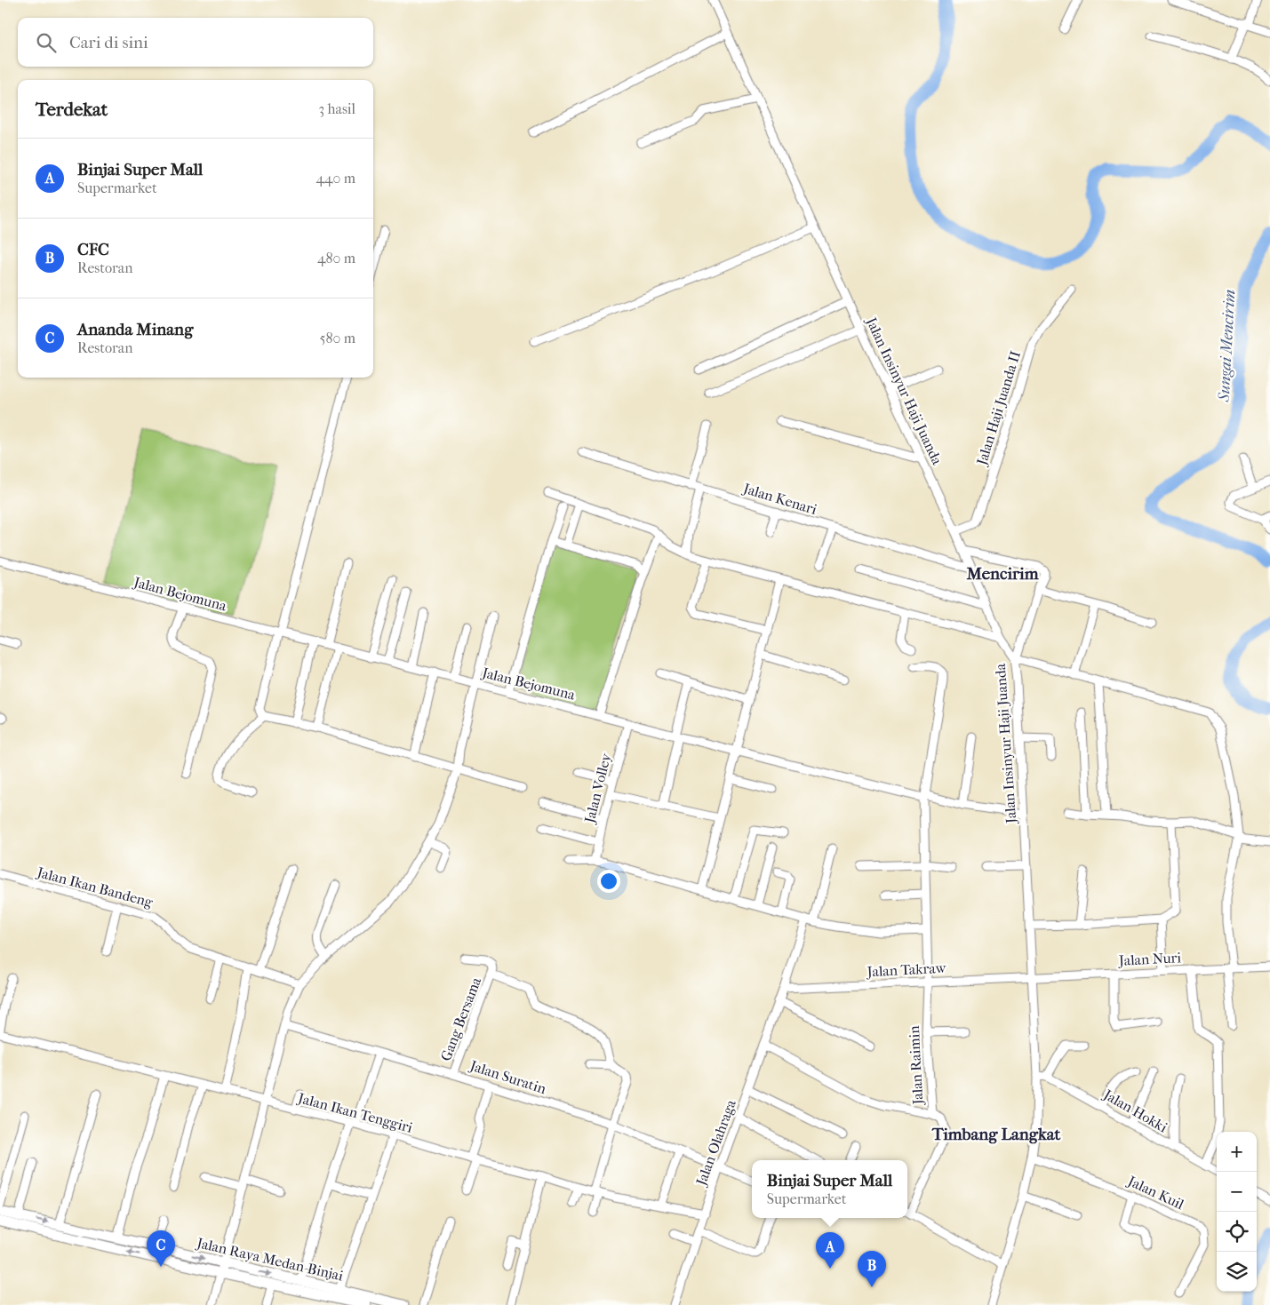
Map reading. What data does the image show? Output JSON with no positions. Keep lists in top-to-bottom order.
{
  "streets": {
    "main road": ["Jalan Raya Medan-Binjai"],
    "street": [
      "Jalan Insinyur Haji Juanda",
      "Jalan Haji Juanda II",
      "Jalan Kenari",
      "Jalan Bejomuna",
      "Jalan Volley",
      "Jalan Ikan Bandeng",
      "Jalan Nuri",
      "Jalan Takraw",
      "Gang Bersama",
      "Jalan Raimin",
      "Jalan Suratin",
      "Jalan Hokki",
      "Jalan Ikan Tenggiri",
      "Jalan Olahraga",
      "Jalan Kuil"
    ]
  },
  "crossings": [
    ["Jalan Insinyur Haji Juanda", "Jalan Haji Juanda II"],
    ["Jalan Insinyur Haji Juanda", "Jalan Kenari"],
    ["Jalan Insinyur Haji Juanda", "Jalan Bejomuna"],
    ["Jalan Insinyur Haji Juanda", "Jalan Nuri"],
    ["Jalan Insinyur Haji Juanda", "Jalan Takraw"],
    ["Jalan Insinyur Haji Juanda", "Jalan Hokki"],
    ["Jalan Insinyur Haji Juanda", "Jalan Kuil"],
    ["Jalan Bejomuna", "Jalan Volley"],
    ["Jalan Bejomuna", "Jalan Raimin"],
    ["Jalan Nuri", "Jalan Takraw"],
    ["Jalan Takraw", "Jalan Raimin"],
    ["Jalan Takraw", "Jalan Olahraga"],
    ["Gang Bersama", "Jalan Suratin"],
    ["Jalan Suratin", "Jalan Olahraga"],
    ["Jalan Ikan Tenggiri", "Jalan Olahraga"]
  ],
  "districts": ["Mencirim", "Timbang Langkat"],
  "water": ["Sungai Mencirim"],
  "page": {
    "search": "Cari di sini",
    "heading": ["Terdekat", "3 hasil"],
    "list": [
      {
        "mark": "A",
        "name": "Binjai Super Mall",
        "note": "Supermarket",
        "value": "440 m"
      },
      {
        "mark": "B",
        "name": "CFC",
        "note": "Restoran",
        "value": "480 m"
      },
      {
        "mark": "C",
        "name": "Ananda Minang",
        "note": "Restoran",
        "value": "580 m"
      }
    ],
    "map_buttons": ["+", "−"],
    "popup": ["Binjai Super Mall", "Supermarket"],
    "pins": ["C", "A", "B"]
  }
}
